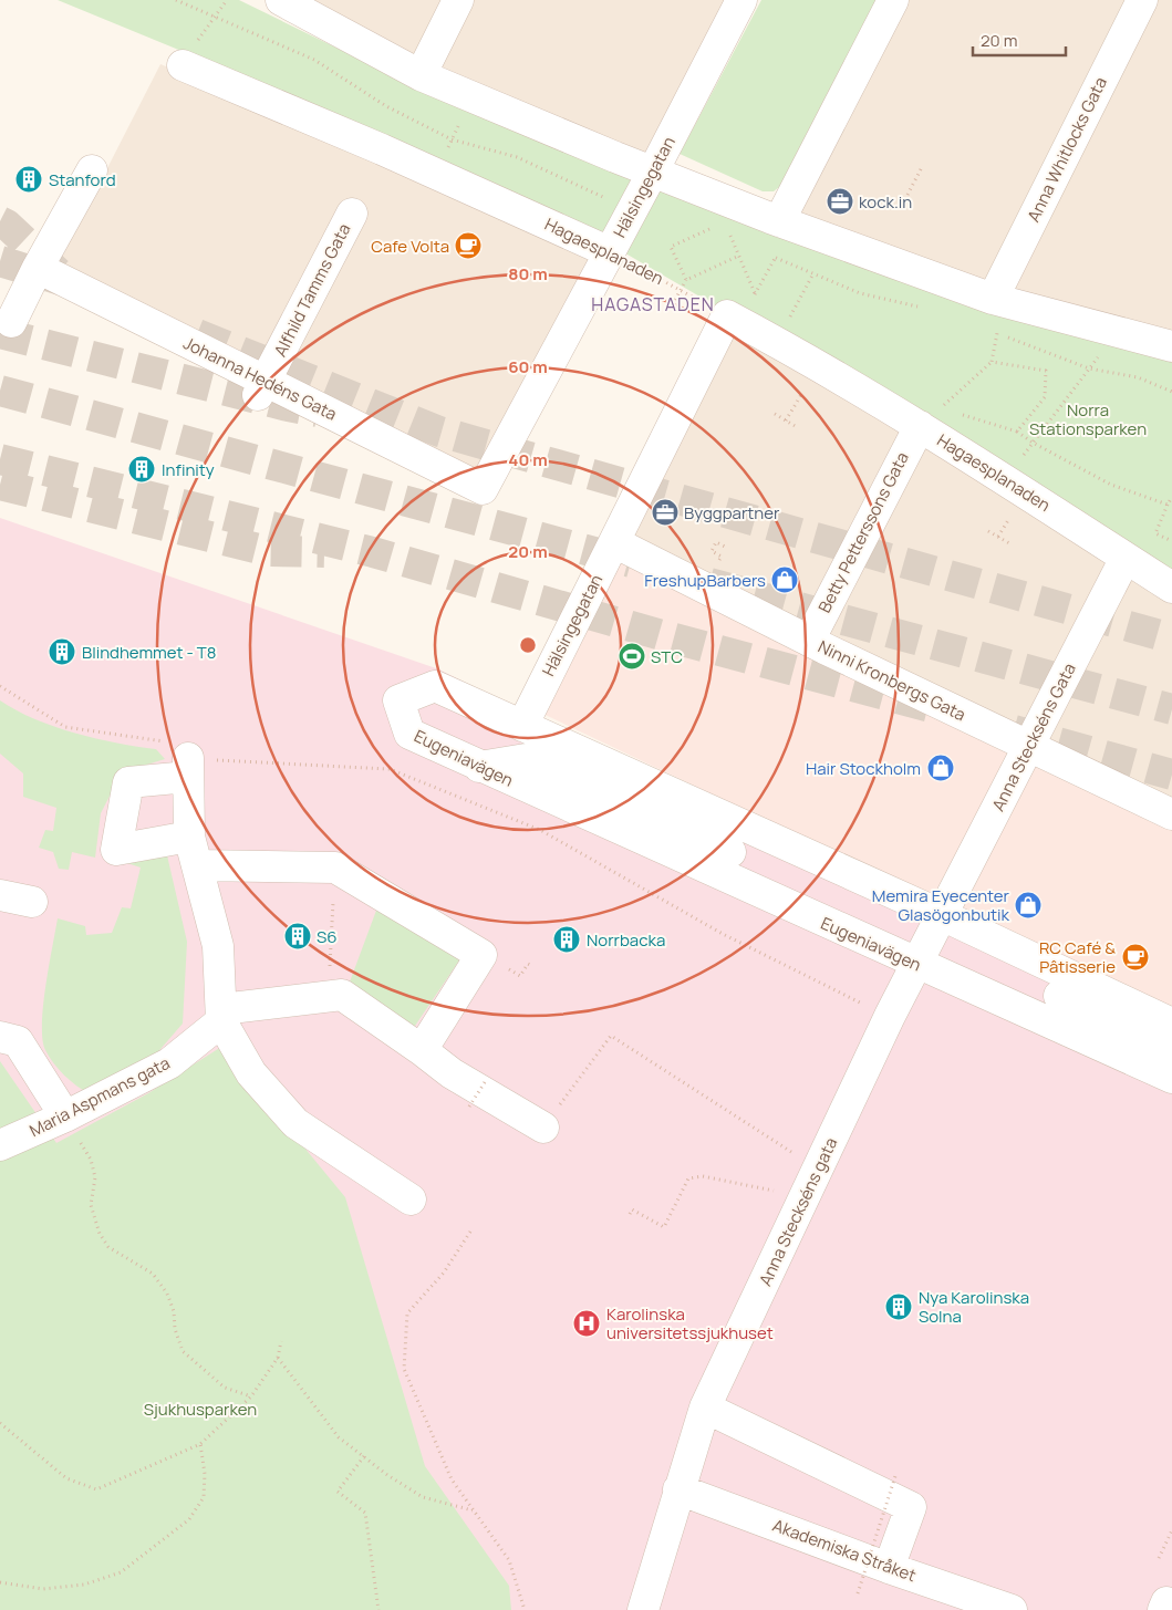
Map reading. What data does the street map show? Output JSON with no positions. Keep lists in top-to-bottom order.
{
  "streets": {
    "street": [
      "Anna Whitlocks Gata",
      "Hälsingegatan",
      "Hagaesplanaden",
      "Alfhild Tamms Gata",
      "Johanna Hedéns Gata",
      "Betty Petterssons Gata",
      "Ninni Kronbergs Gata",
      "Anna Steckséns Gata",
      "Eugeniavägen",
      "Maria Aspmans gata",
      "Anna Steckséns gata",
      "Akademiska Stråket"
    ]
  },
  "crossings": [
    ["Hälsingegatan", "Hagaesplanaden"],
    ["Hälsingegatan", "Johanna Hedéns Gata"],
    ["Hälsingegatan", "Ninni Kronbergs Gata"],
    ["Hälsingegatan", "Eugeniavägen"],
    ["Hagaesplanaden", "Betty Petterssons Gata"],
    ["Hagaesplanaden", "Anna Steckséns Gata"],
    ["Alfhild Tamms Gata", "Johanna Hedéns Gata"],
    ["Betty Petterssons Gata", "Ninni Kronbergs Gata"],
    ["Ninni Kronbergs Gata", "Anna Steckséns Gata"],
    ["Anna Steckséns Gata", "Eugeniavägen"],
    ["Anna Steckséns Gata", "Anna Steckséns gata"],
    ["Eugeniavägen", "Anna Steckséns gata"],
    ["Anna Steckséns gata", "Akademiska Stråket"]
  ],
  "districts": ["HAGASTADEN"],
  "parks": ["Norra Stationsparken", "Sjukhusparken"],
  "places": {
    "building": [
      "Stanford",
      "Infinity",
      "Blindhemmet - T8",
      "S6",
      "Norrbacka",
      "Nya Karolinska Solna"
    ],
    "office": ["kock.in", "Byggpartner"],
    "cafe": ["Cafe Volta", "RC Café & Pâtisserie"],
    "shop": ["FreshupBarbers", "Hair Stockholm", "Memira Eyecenter Glasögonbutik"],
    "sports": ["STC"],
    "hospital": ["Karolinska universitetssjukhuset"]
  },
  "scale_bar": "20 m",
  "rings": [
    "80 m",
    "60 m",
    "40 m",
    "20 m"
  ]
}
